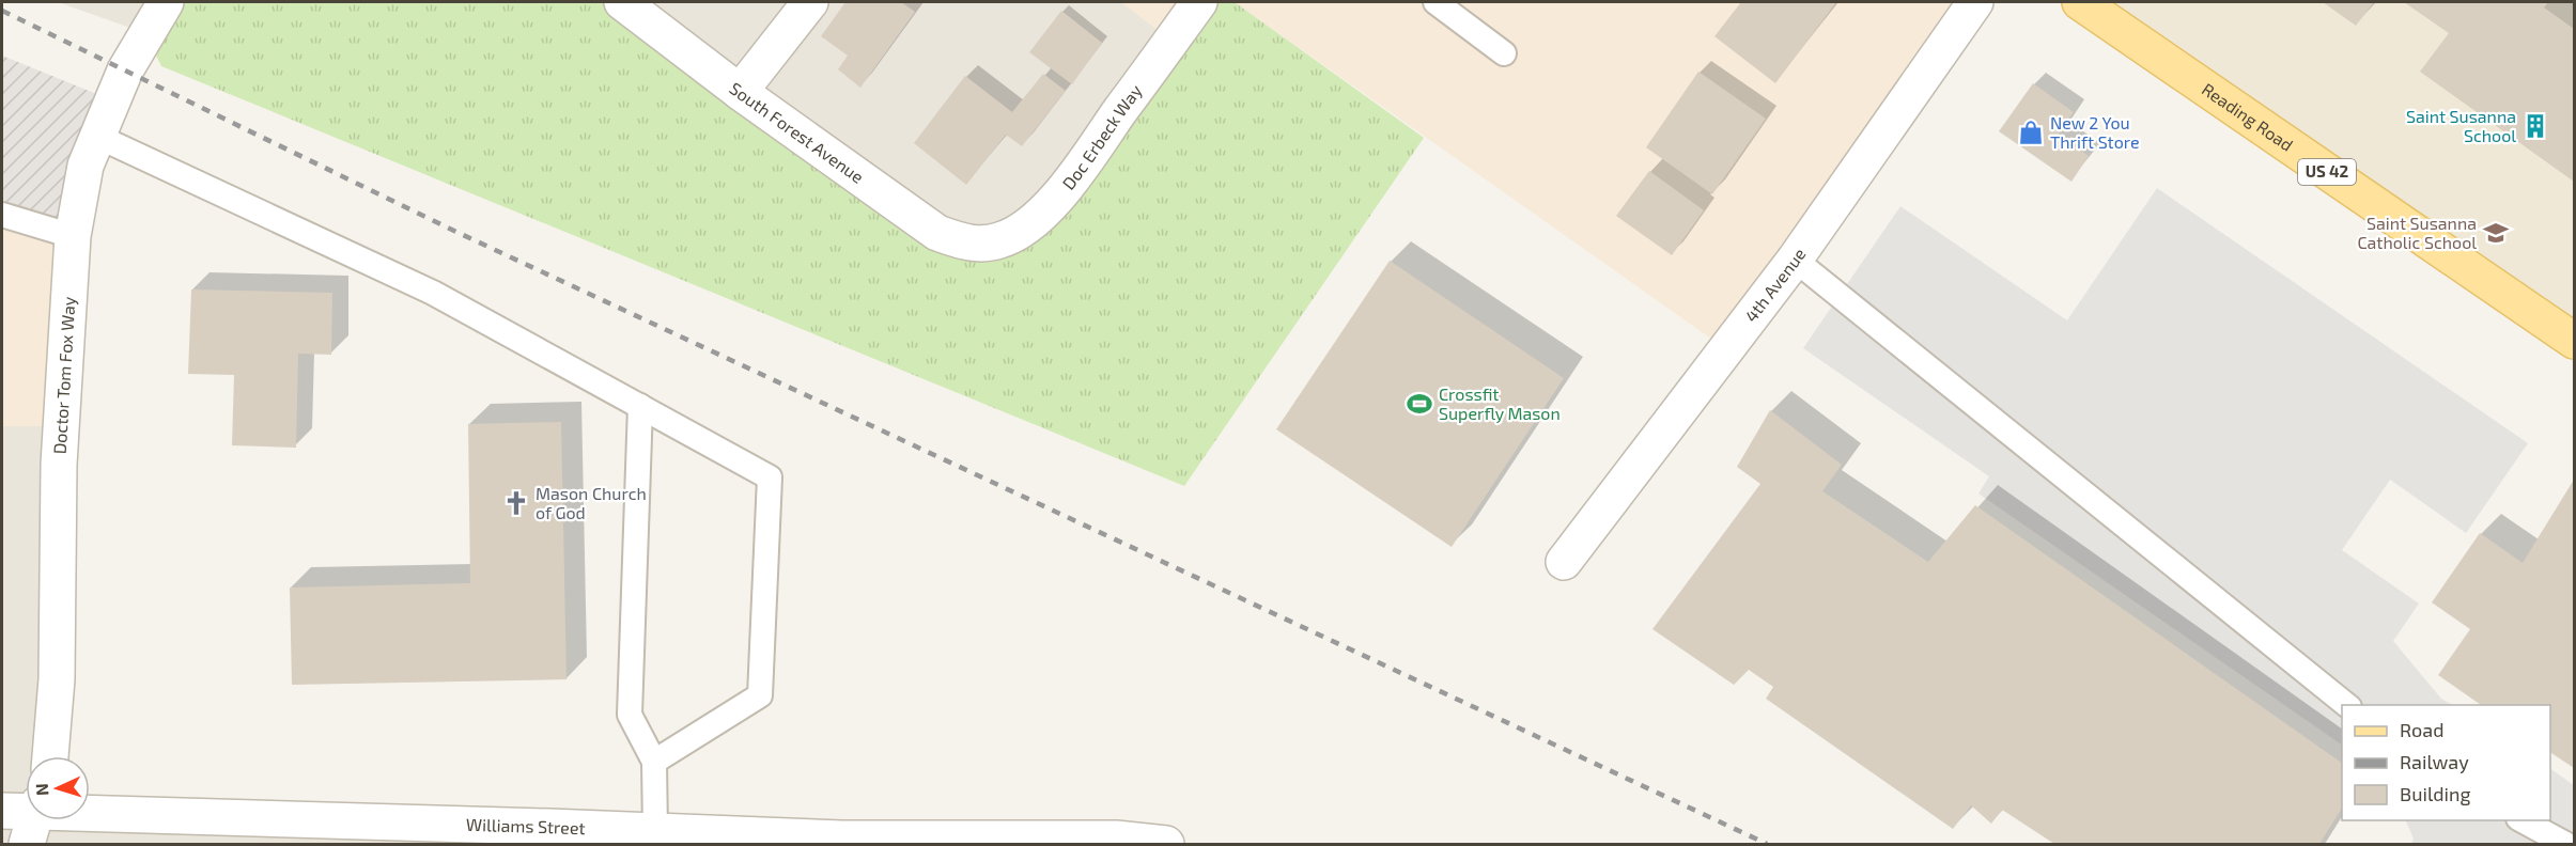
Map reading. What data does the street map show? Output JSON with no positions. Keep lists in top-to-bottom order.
{
  "streets": {
    "main road": ["Reading Road", "US 42"],
    "street": [
      "South Forest Avenue",
      "Doc Erbeck Way",
      "4th Avenue",
      "Doctor Tom Fox Way",
      "Williams Street"
    ]
  },
  "crossings": [
    ["South Forest Avenue", "Doc Erbeck Way"]
  ],
  "places": {
    "building": ["Saint Susanna School"],
    "shop": ["New 2 You Thrift Store"],
    "school or university": ["Saint Susanna Catholic School"],
    "sports": ["Crossfit Superfly Mason"],
    "church": ["Mason Church of God"]
  },
  "legend": ["Road", "Railway", "Building"],
  "north": "left"
}
